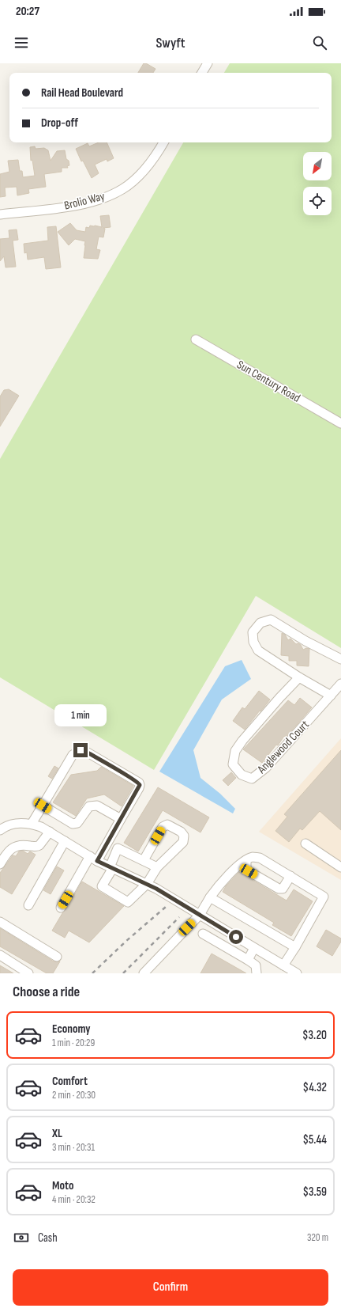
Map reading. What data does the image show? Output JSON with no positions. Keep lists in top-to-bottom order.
{
  "streets": {
    "street": ["Brolio Way", "Sun Century Road", "Anglewood Court"]
  },
  "north": "bottom left",
  "page": {
    "status": "20:27",
    "header": "Swyft",
    "banner": ["Rail Head Boulevard", "Drop-off"],
    "bubble": "1 min",
    "heading": "Choose a ride",
    "list": [
      {
        "name": "Economy",
        "note": "1 min · 20:29",
        "value": "$3.20"
      },
      {
        "name": "Comfort",
        "note": "2 min · 20:30",
        "value": "$4.32"
      },
      {
        "name": "XL",
        "note": "3 min · 20:31",
        "value": "$5.44"
      },
      {
        "name": "Moto",
        "note": "4 min · 20:32",
        "value": "$3.59"
      }
    ],
    "pay": ["Cash", "320 m"],
    "buttons": "Confirm"
  }
}
